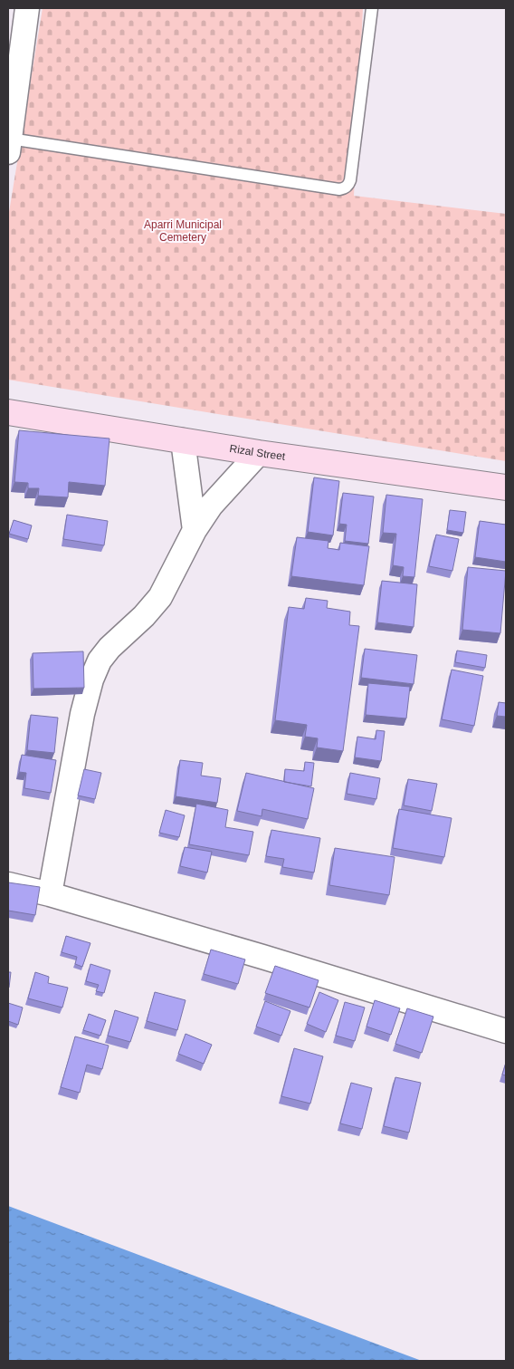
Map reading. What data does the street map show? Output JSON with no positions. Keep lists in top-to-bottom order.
{
  "streets": {
    "main road": ["Rizal Street"]
  },
  "parks": ["Aparri Municipal Cemetery"]
}
